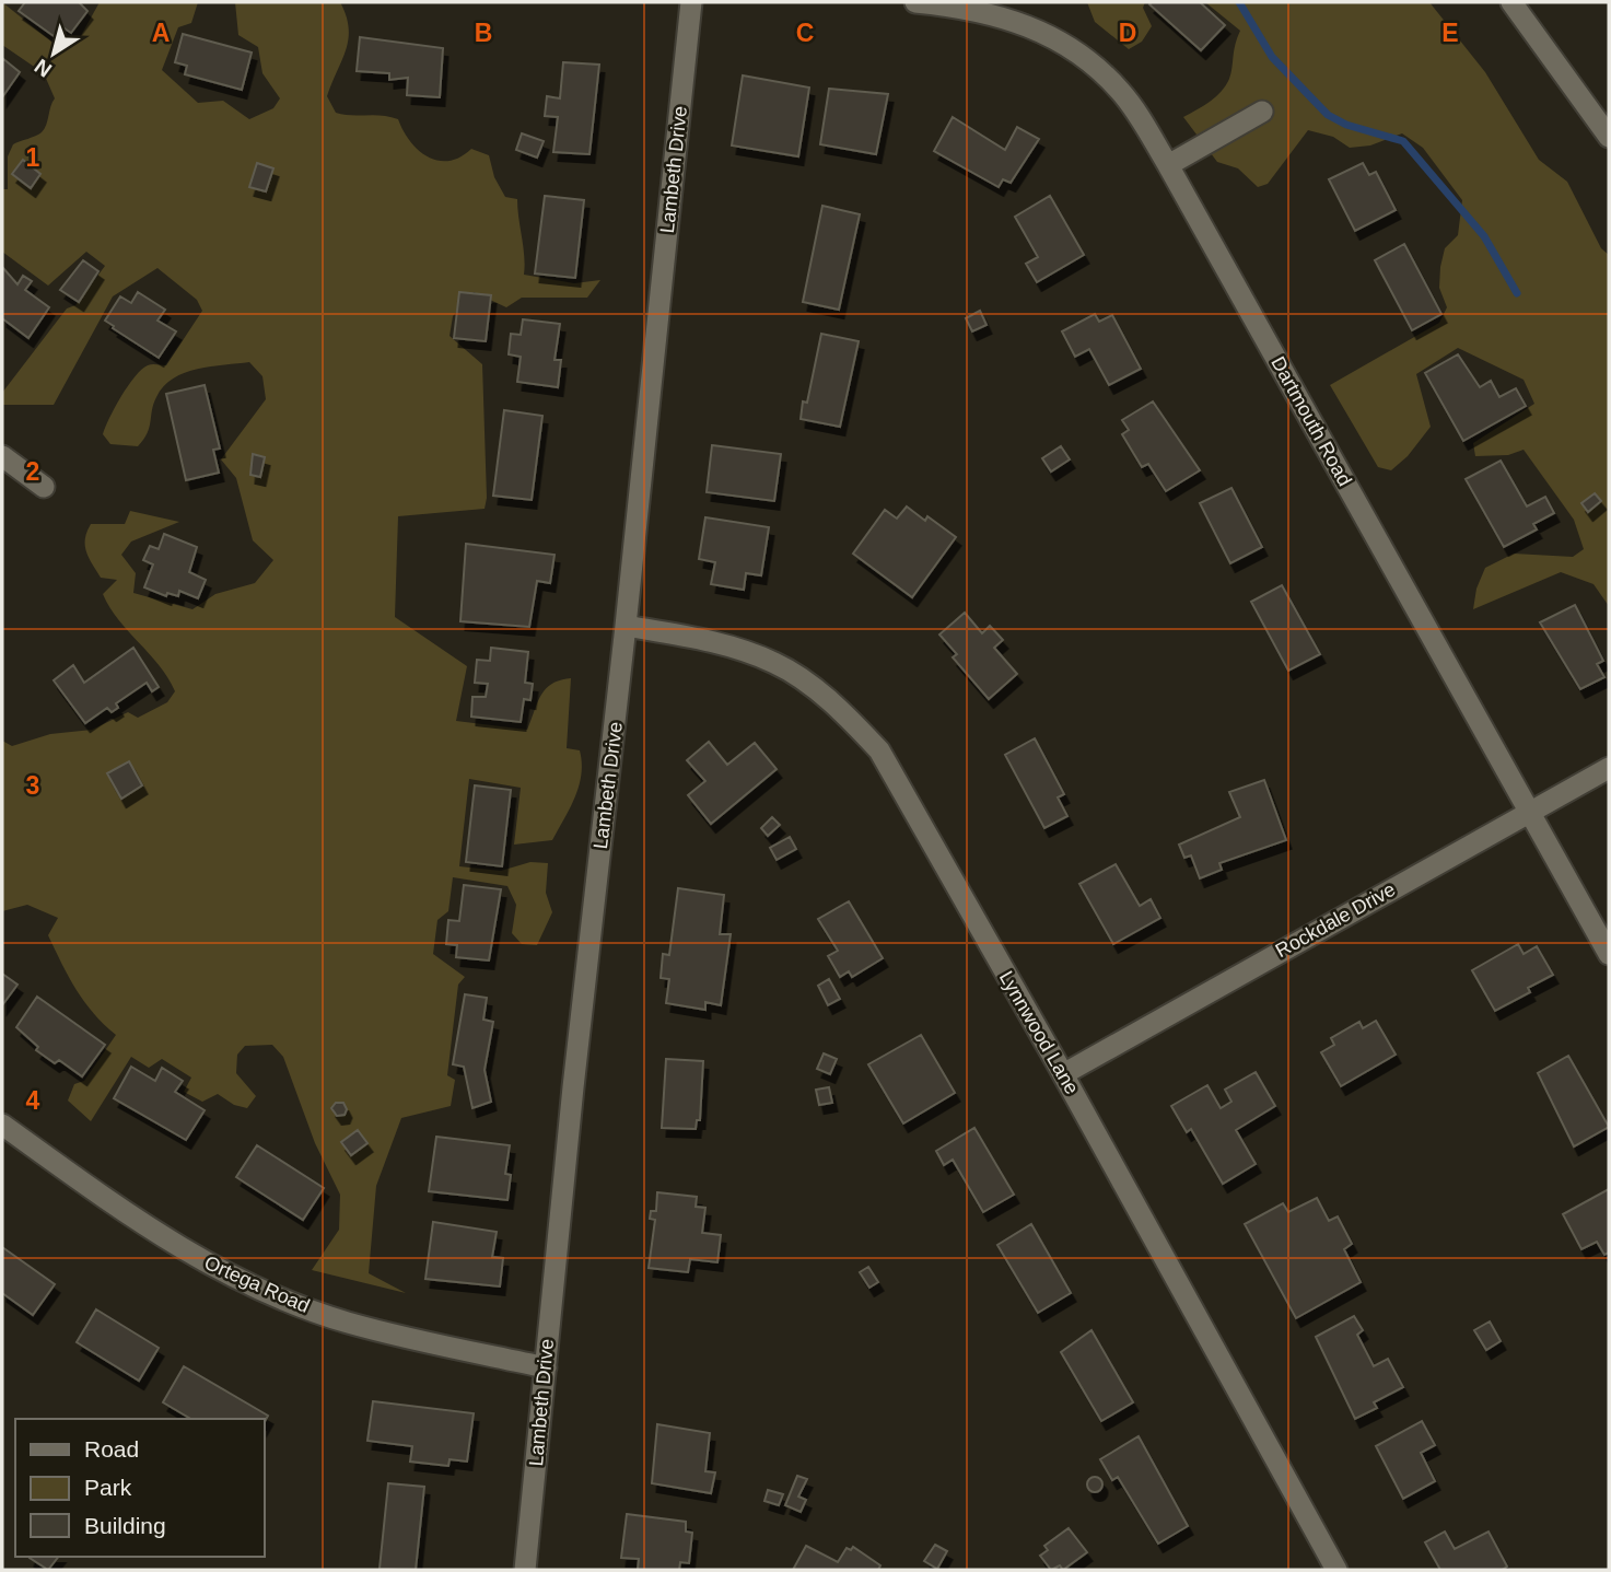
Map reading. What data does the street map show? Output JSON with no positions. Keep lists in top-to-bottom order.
{
  "streets": {
    "street": [
      "Lambeth Drive",
      "Dartmouth Road",
      "Rockdale Drive",
      "Lynnwood Lane",
      "Ortega Road"
    ]
  },
  "crossings": [
    ["Lambeth Drive", "Lynnwood Lane"],
    ["Lambeth Drive", "Ortega Road"],
    ["Dartmouth Road", "Rockdale Drive"],
    ["Rockdale Drive", "Lynnwood Lane"]
  ],
  "legend": ["Road", "Park", "Building"],
  "north": "bottom left",
  "grid": {
    "columns": [
      "A",
      "B",
      "C",
      "D",
      "E"
    ],
    "rows": [
      "1",
      "2",
      "3",
      "4"
    ]
  }
}
